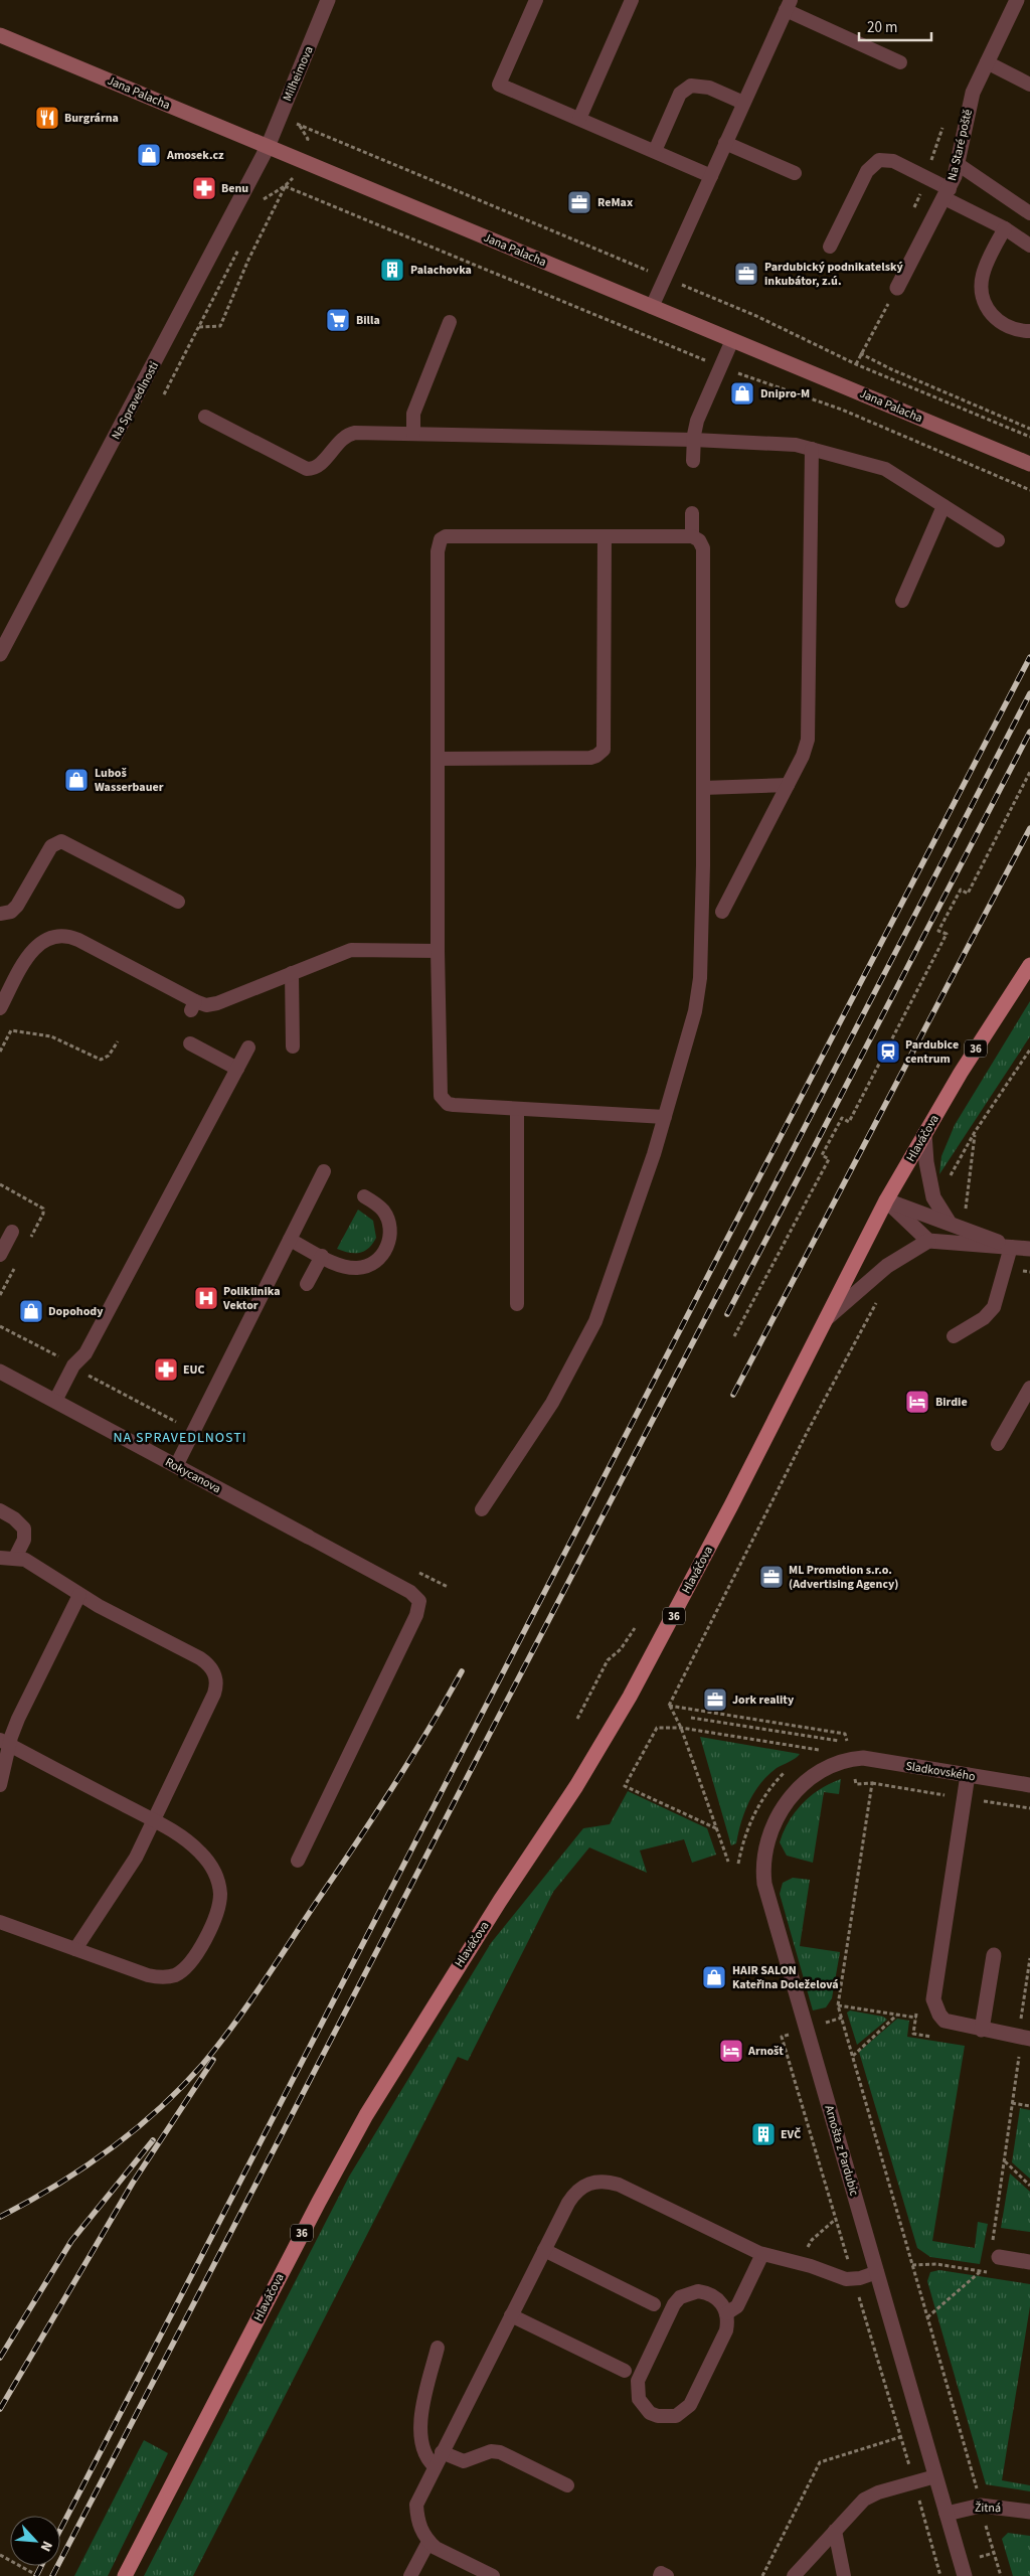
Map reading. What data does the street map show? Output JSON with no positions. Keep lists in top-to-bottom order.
{
  "streets": {
    "main road": ["Jana Palacha", "36", "Hlaváčova"],
    "street": [
      "Milheimova",
      "Na Staré poště",
      "Na Spravedlnosti",
      "Rokycanova",
      "Sladkovského",
      "Arnošta z Pardubic",
      "Žitná"
    ]
  },
  "crossings": [
    ["Milheimova", "Jana Palacha"],
    ["Milheimova", "Na Spravedlnosti"],
    ["Jana Palacha", "Na Spravedlnosti"],
    ["Sladkovského", "Arnošta z Pardubic"],
    ["Arnošta z Pardubic", "Žitná"]
  ],
  "districts": ["NA SPRAVEDLNOSTI"],
  "places": {
    "restaurant": ["Burgrárna"],
    "shop": [
      "Amosek.cz",
      "Dnipro-M",
      "Luboš Wasserbauer",
      "Dopohody",
      "HAIR SALON Kateřina Doleželová"
    ],
    "pharmacy": ["Benu", "EUC"],
    "office": [
      "ReMax",
      "Pardubický podnikatelský inkubátor, z.ú.",
      "ML Promotion s.r.o. (Advertising Agency)",
      "Jork reality"
    ],
    "building": ["Palachovka", "EVČ"],
    "supermarket": ["Billa"],
    "station": ["Pardubice centrum"],
    "hospital": ["Poliklinika Vektor"],
    "hotel": ["Birdie", "Arnošt"]
  },
  "scale_bar": "20 m",
  "north": "bottom right"
}
